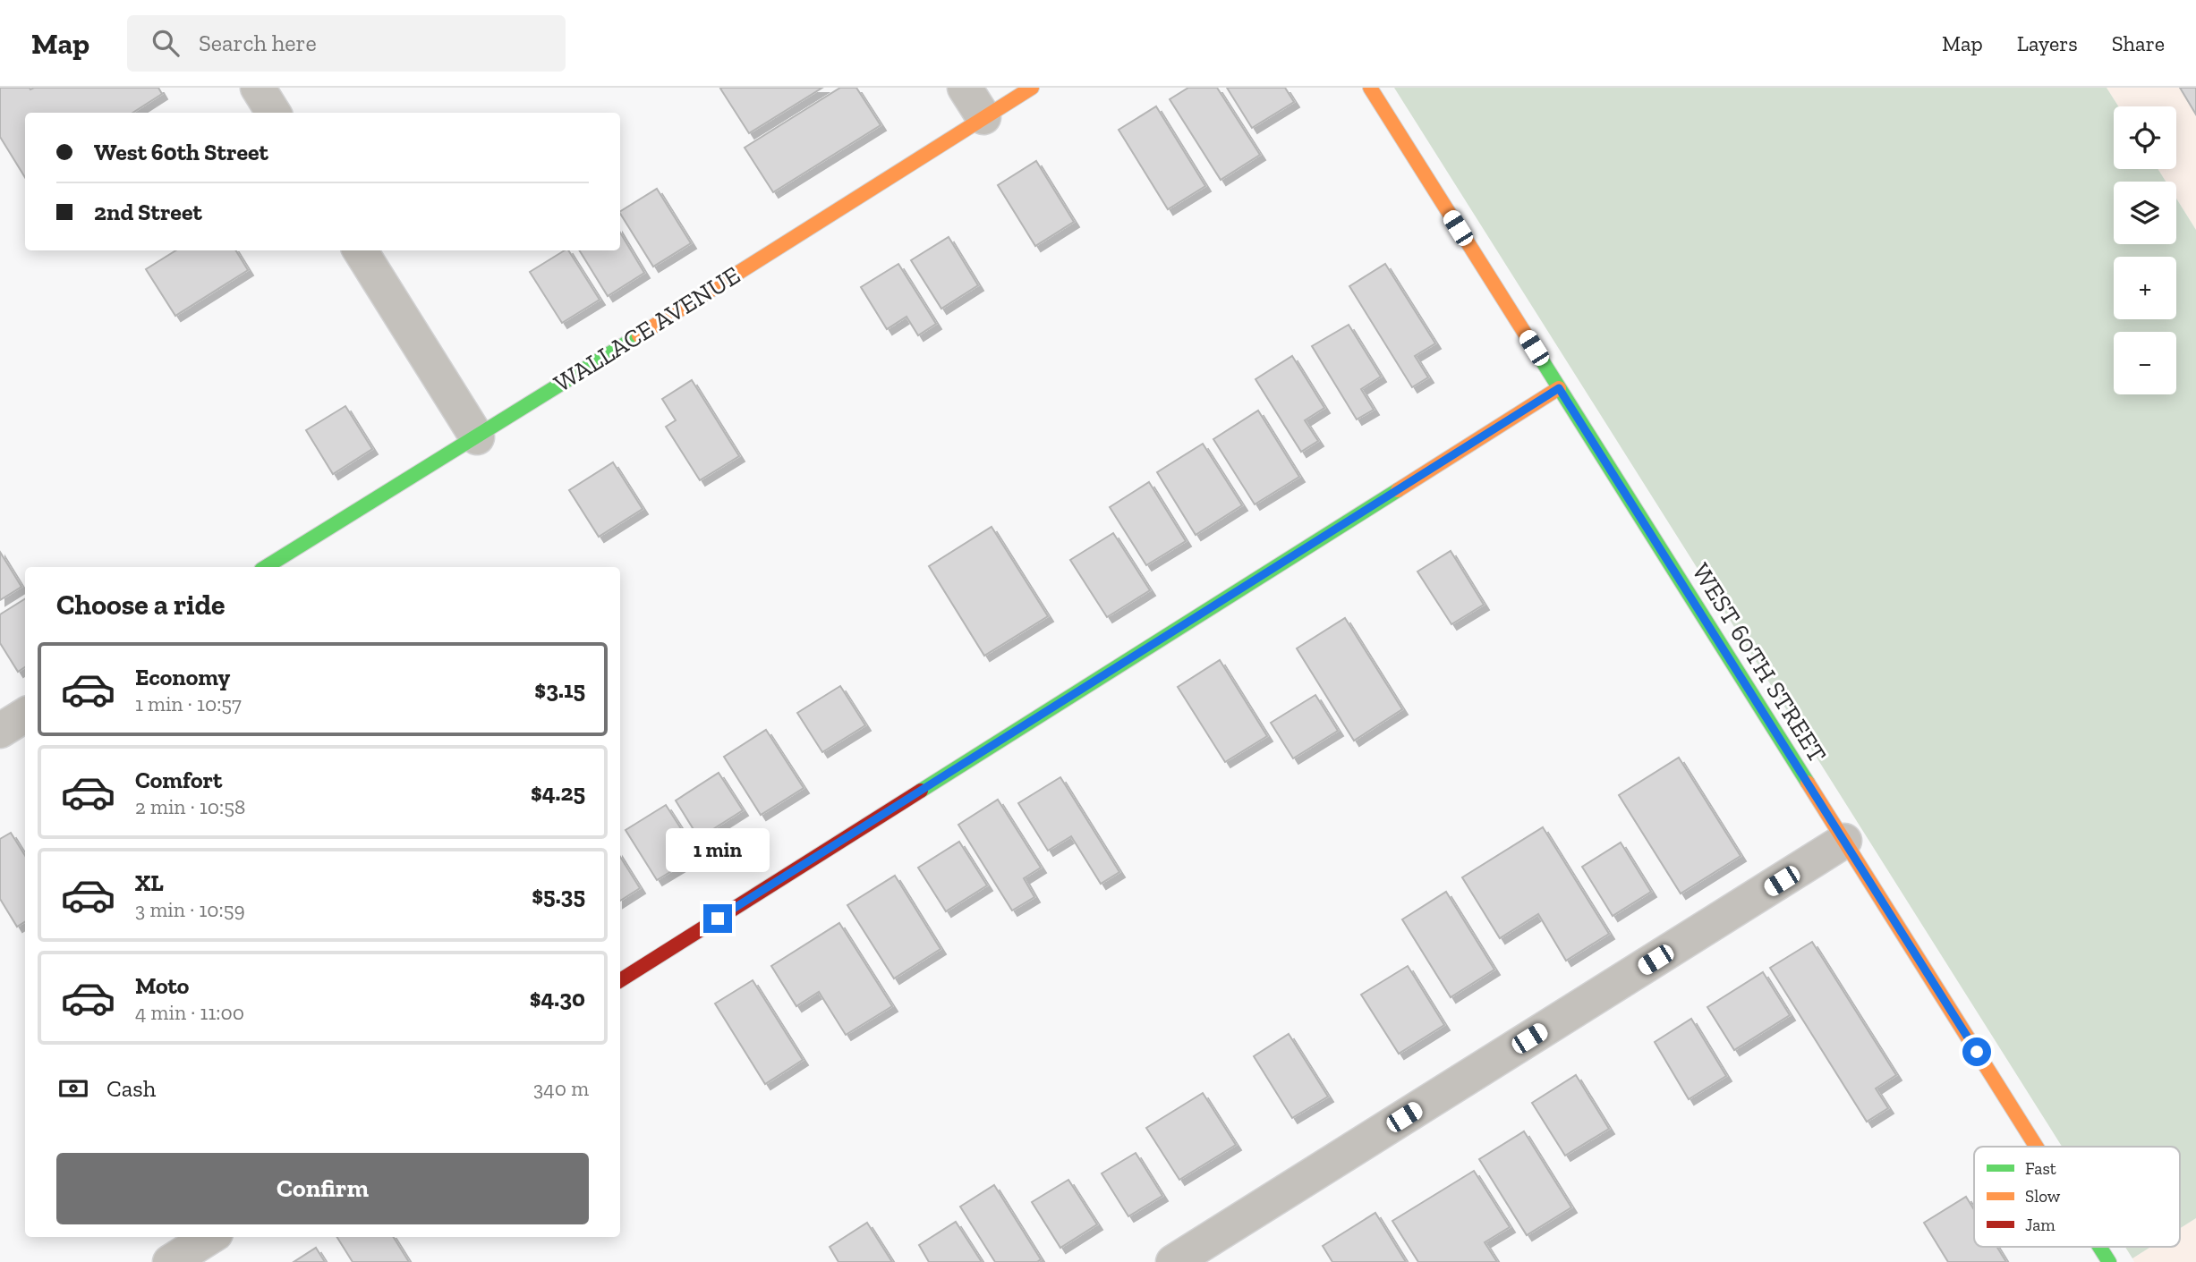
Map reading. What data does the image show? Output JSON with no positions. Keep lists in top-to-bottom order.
{
  "streets": {
    "street": ["WALLACE AVENUE", "WEST 60TH STREET"]
  },
  "legend": ["Fast", "Slow", "Jam"],
  "page": {
    "header": "Map",
    "search": "Search here",
    "nav": ["Map", "Layers", "Share"],
    "map_buttons": ["+", "−"],
    "banner": ["West 60th Street", "2nd Street"],
    "heading": "Choose a ride",
    "list": [
      {
        "name": "Economy",
        "note": "1 min · 10:57",
        "value": "$3.15"
      },
      {
        "name": "Comfort",
        "note": "2 min · 10:58",
        "value": "$4.25"
      },
      {
        "name": "XL",
        "note": "3 min · 10:59",
        "value": "$5.35"
      },
      {
        "name": "Moto",
        "note": "4 min · 11:00",
        "value": "$4.30"
      }
    ],
    "bubble": "1 min",
    "pay": ["Cash", "340 m"],
    "buttons": "Confirm"
  }
}
